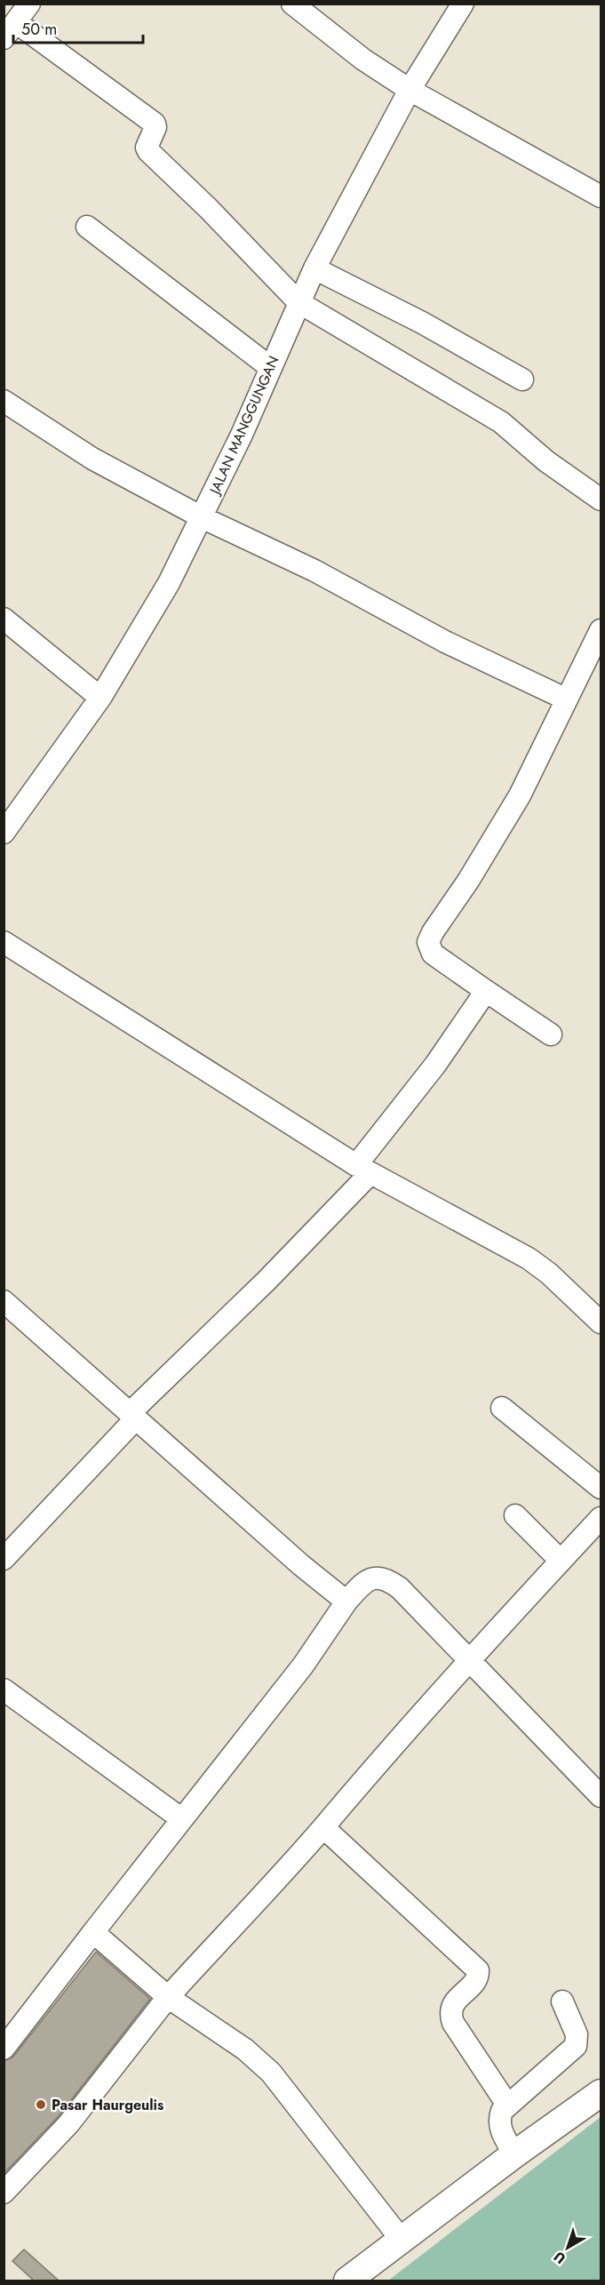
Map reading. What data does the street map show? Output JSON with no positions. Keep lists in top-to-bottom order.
{
  "streets": {
    "street": ["JALAN MANGGUNGAN"]
  },
  "places": ["Pasar Haurgeulis"],
  "scale_bar": "50 m",
  "north": "bottom left"
}
